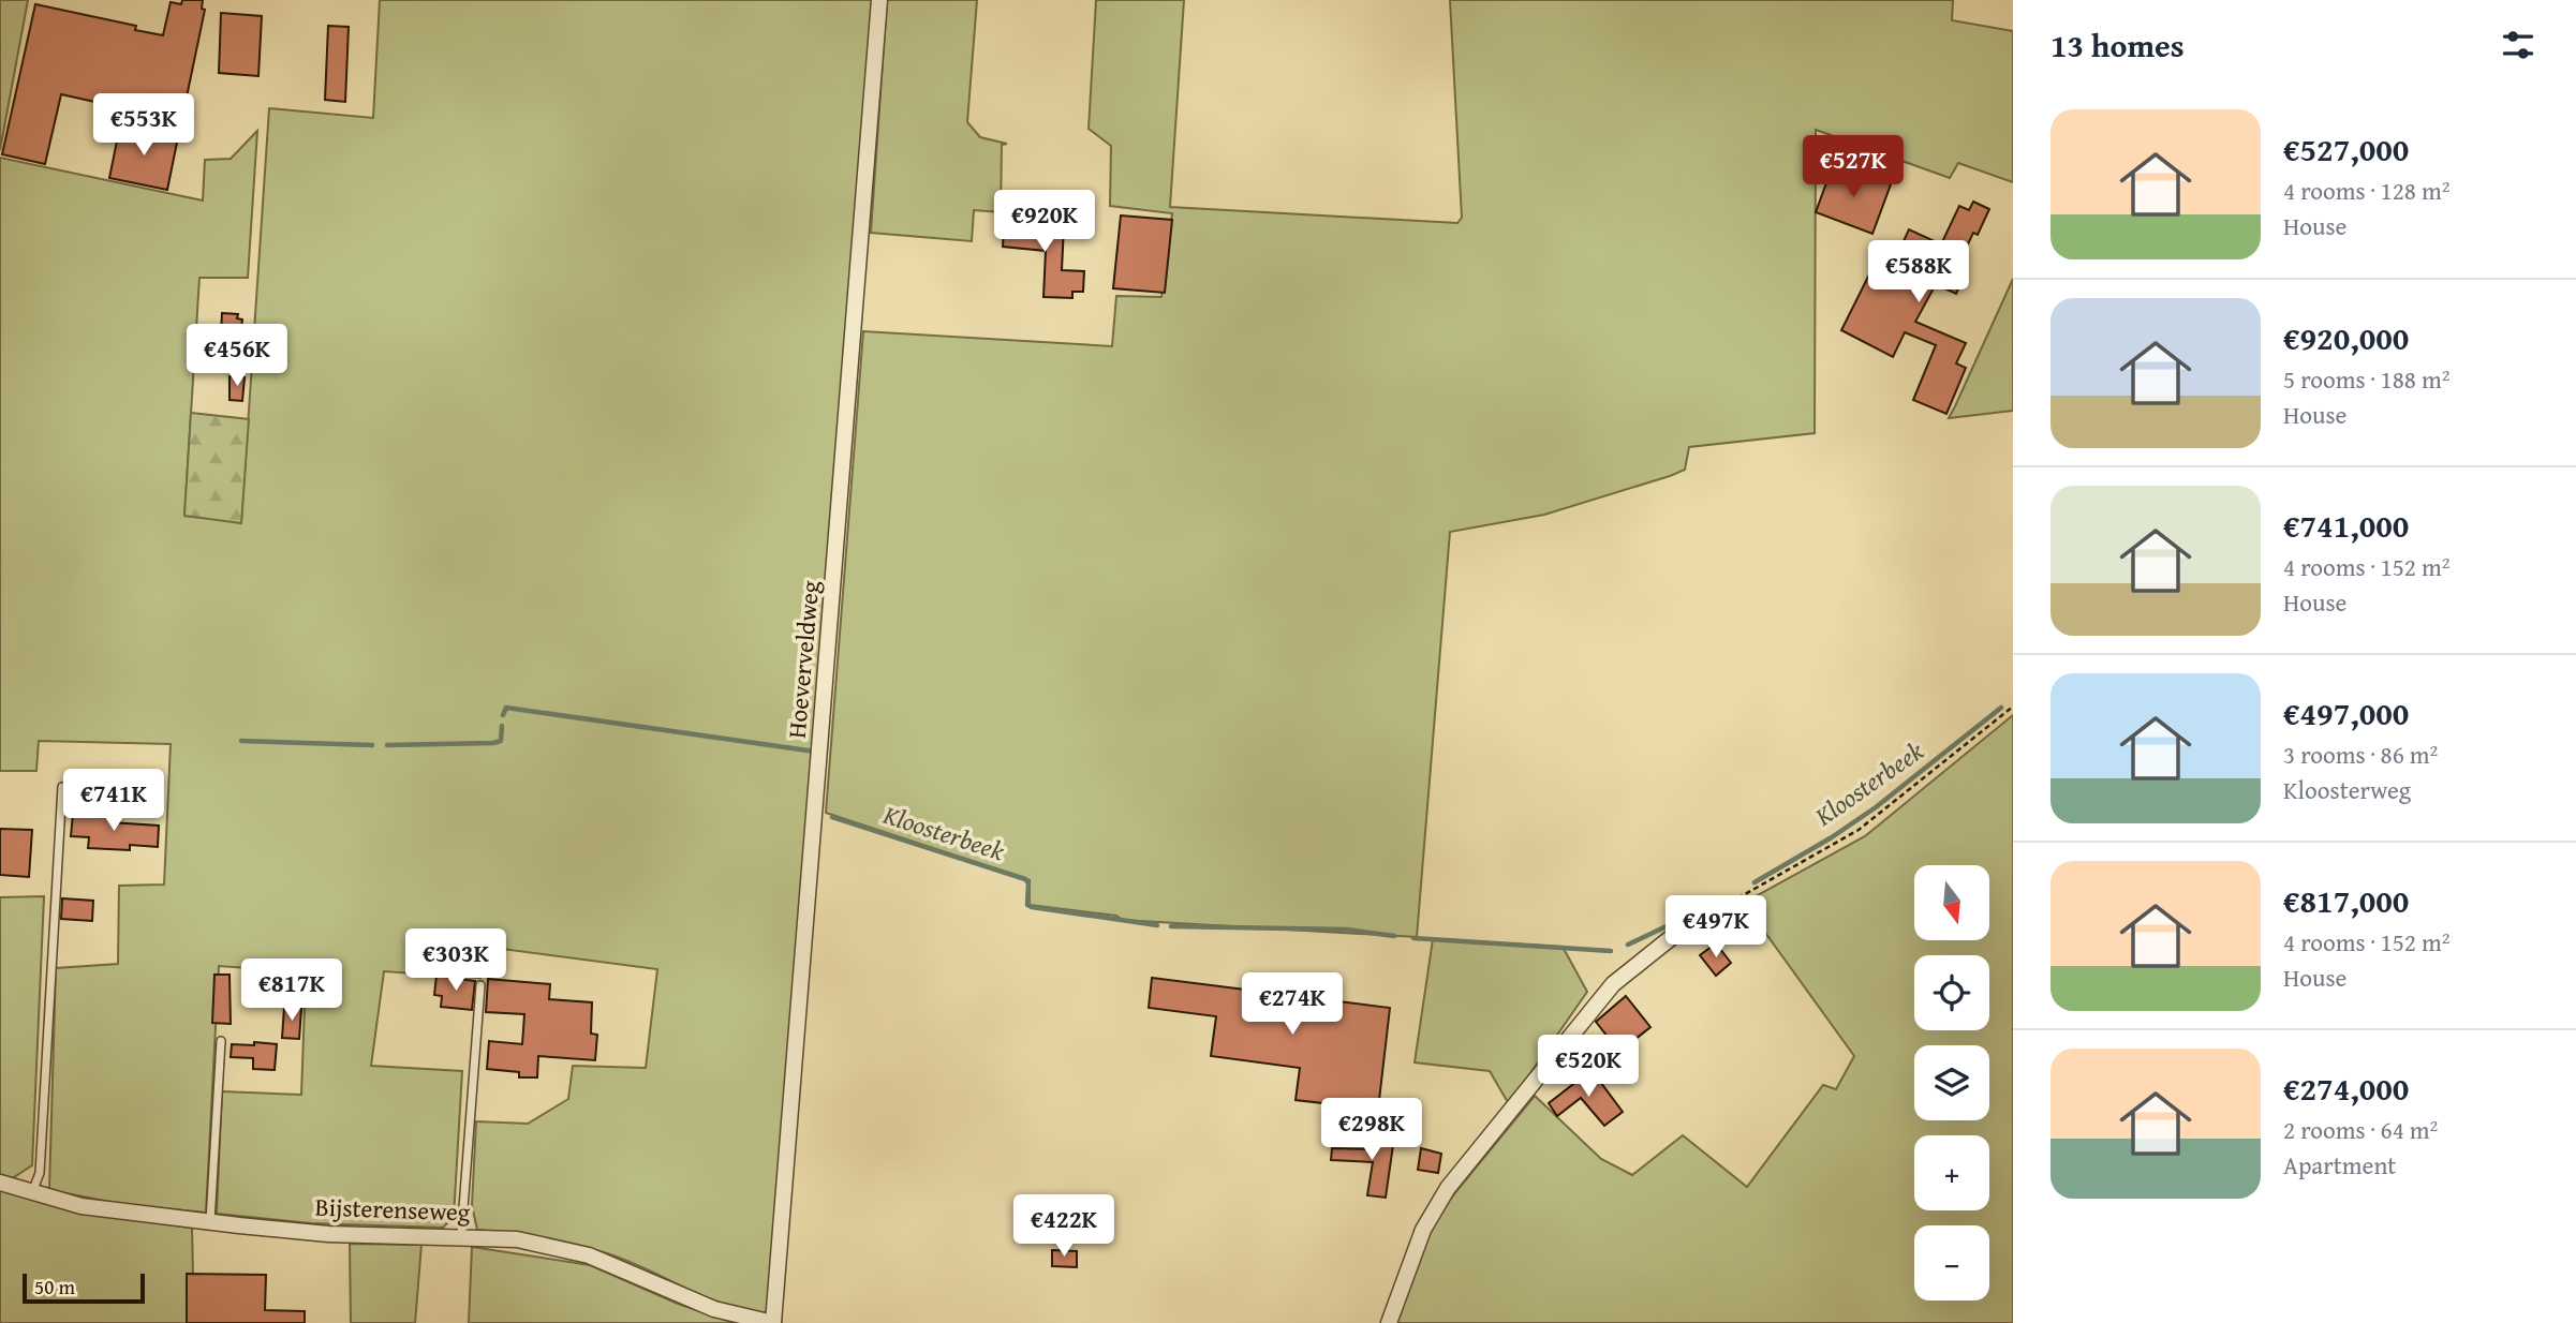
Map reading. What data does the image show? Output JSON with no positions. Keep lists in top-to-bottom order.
{
  "streets": {
    "street": ["Hoeverveldweg", "Bijsterenseweg"]
  },
  "crossings": [
    ["Hoeverveldweg", "Bijsterenseweg"]
  ],
  "water": ["Kloosterbeek"],
  "scale_bar": "50 m",
  "north": "bottom",
  "page": {
    "heading": "13 homes",
    "list": [
      {
        "name": "€527,000",
        "note": "4 rooms · 128 m² · House"
      },
      {
        "name": "€920,000",
        "note": "5 rooms · 188 m² · House"
      },
      {
        "name": "€741,000",
        "note": "4 rooms · 152 m² · House"
      },
      {
        "name": "€497,000",
        "note": "3 rooms · 86 m² · Kloosterweg"
      },
      {
        "name": "€817,000",
        "note": "4 rooms · 152 m² · House"
      },
      {
        "name": "€274,000",
        "note": "2 rooms · 64 m² · Apartment"
      }
    ],
    "price": [
      "€553K",
      "€527K",
      "€920K",
      "€588K",
      "€456K",
      "€741K",
      "€497K",
      "€303K",
      "€817K",
      "€274K",
      "€520K",
      "€298K",
      "€422K"
    ],
    "map_buttons": ["+", "−"],
    "scale": "50 m"
  }
}
